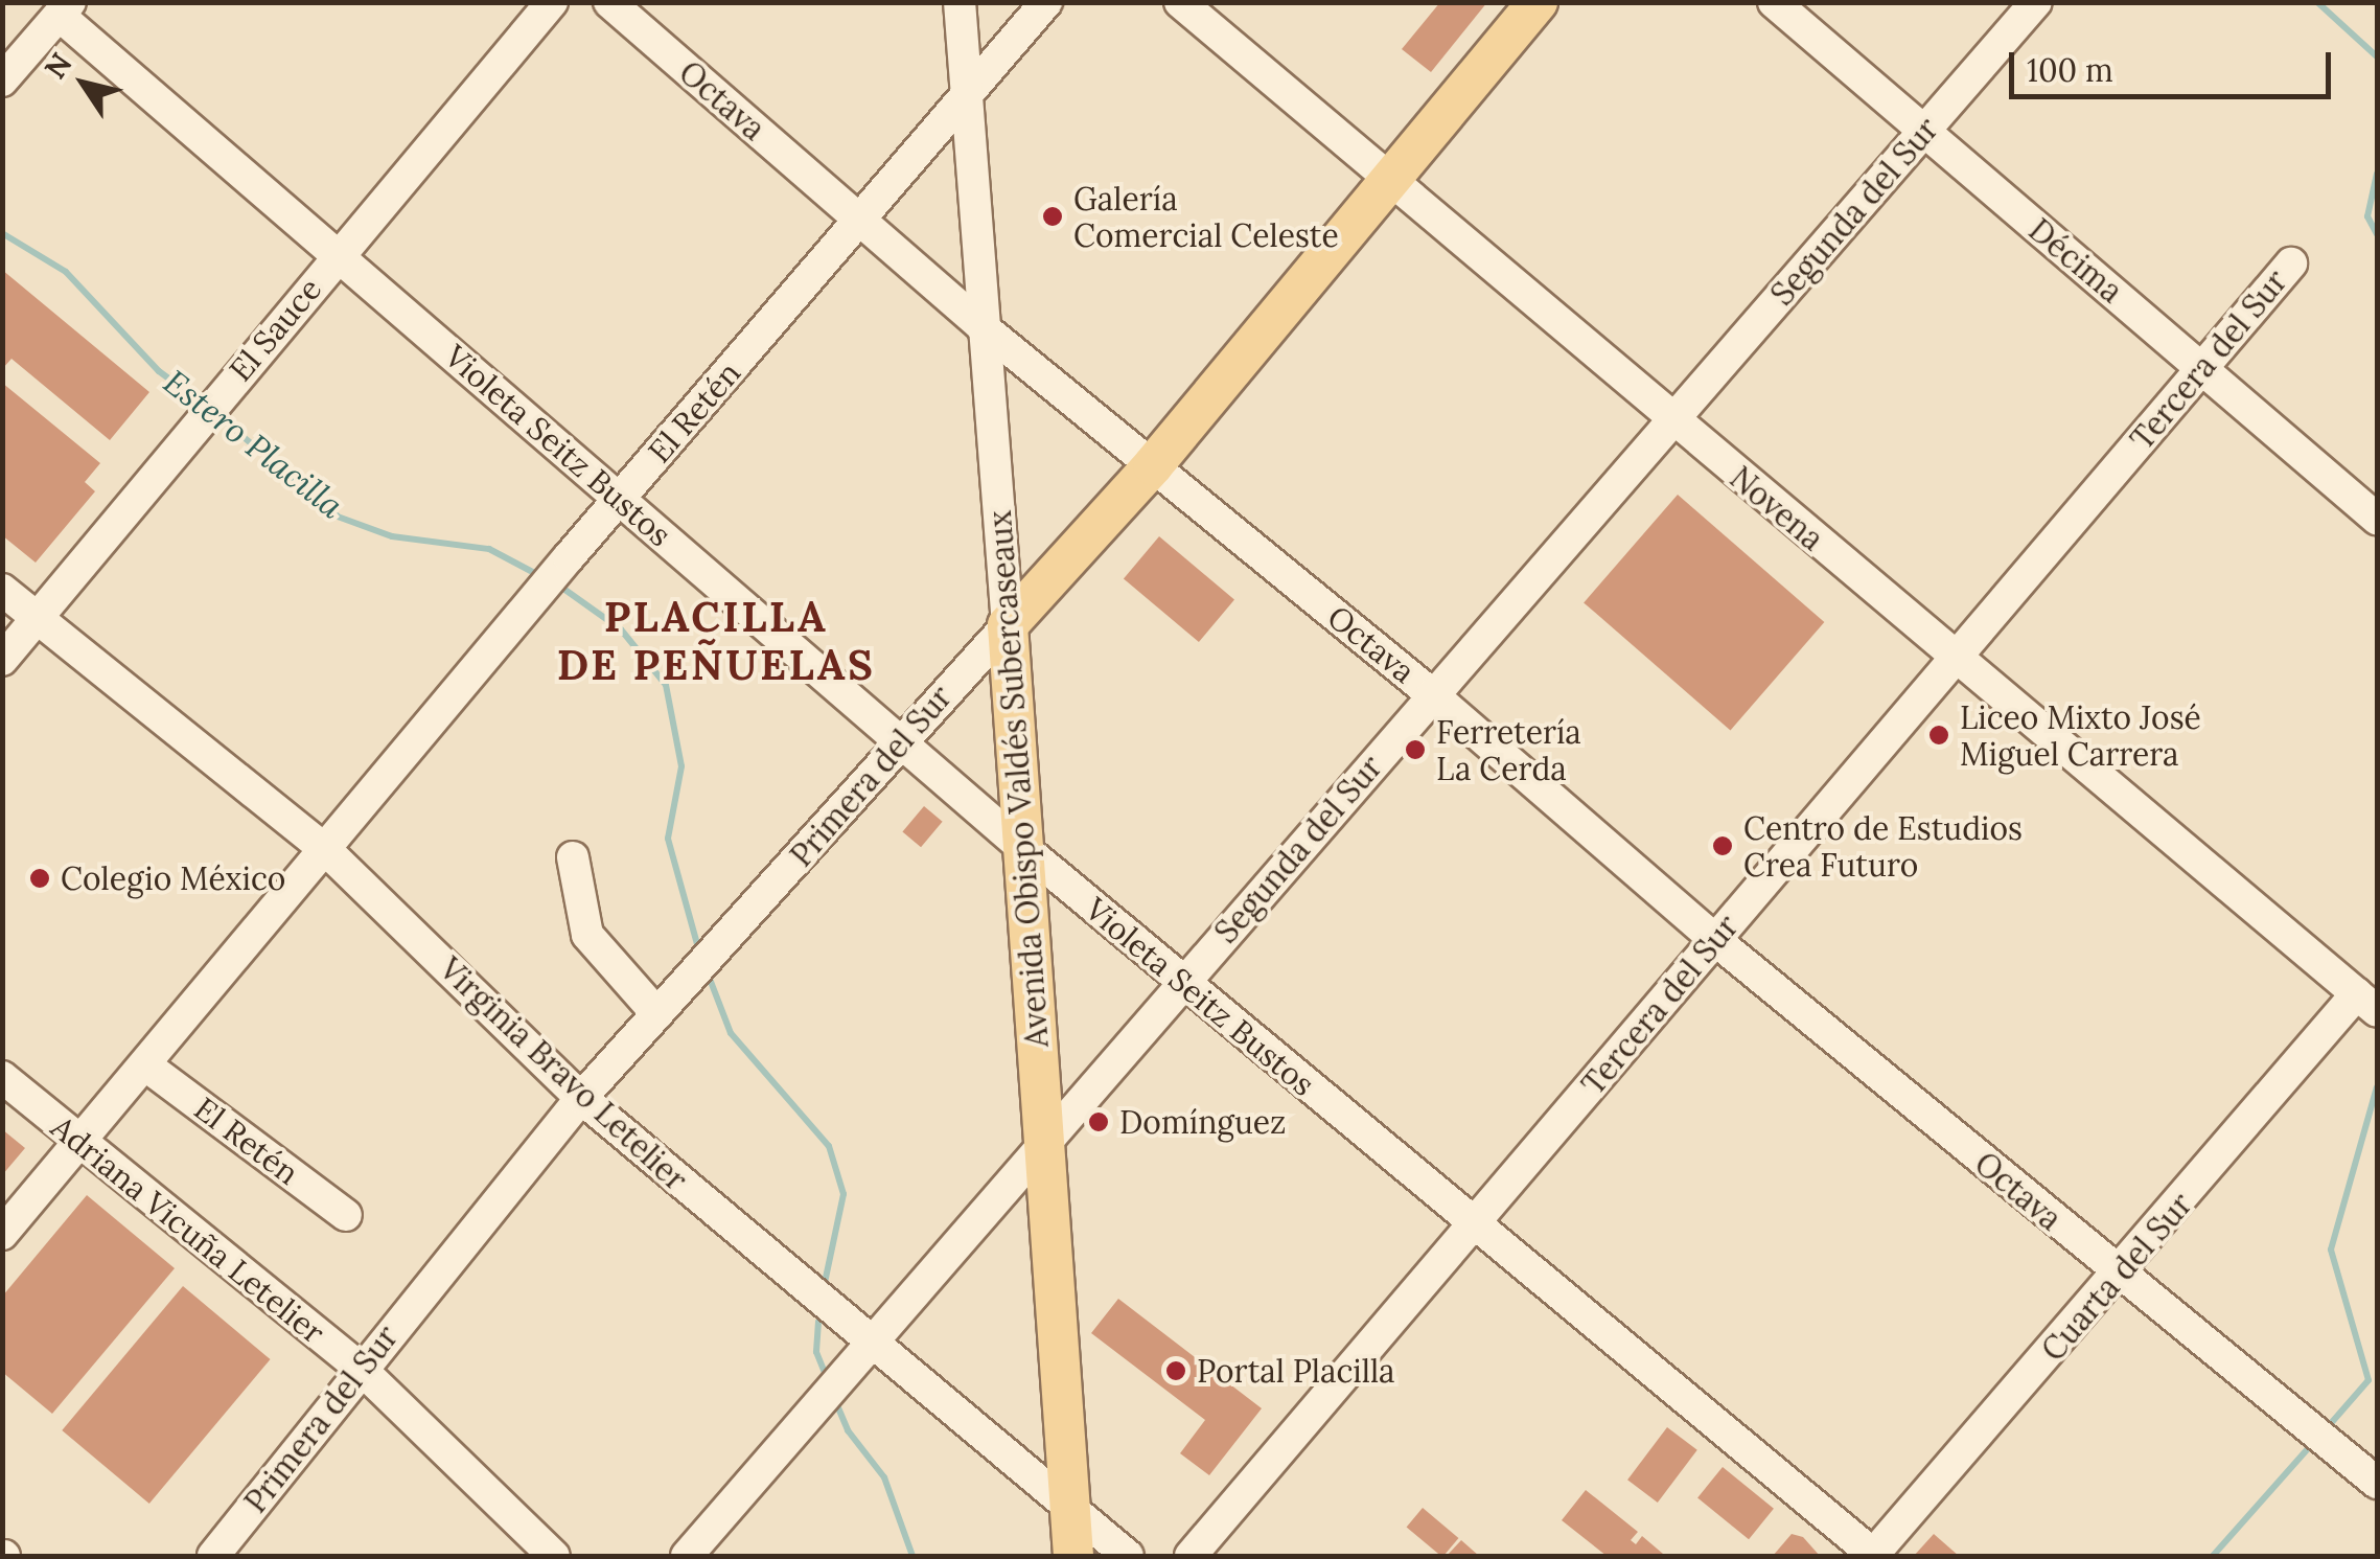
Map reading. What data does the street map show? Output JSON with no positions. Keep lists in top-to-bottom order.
{
  "streets": {
    "main road": ["Primera del Sur", "Avenida Obispo Valdés Subercaseaux"],
    "street": [
      "Octava",
      "Segunda del Sur",
      "Décima",
      "El Sauce",
      "Tercera del Sur",
      "El Retén",
      "Violeta Seitz Bustos",
      "Novena",
      "Virginia Bravo Letelier",
      "Adriana Vicuña Letelier",
      "Cuarta del Sur"
    ]
  },
  "crossings": [
    ["Octava", "Segunda del Sur"],
    ["Octava", "Tercera del Sur"],
    ["Octava", "El Retén"],
    ["Octava", "Primera del Sur"],
    ["Octava", "Avenida Obispo Valdés Subercaseaux"],
    ["Octava", "Cuarta del Sur"],
    ["Segunda del Sur", "Décima"],
    ["Segunda del Sur", "Violeta Seitz Bustos"],
    ["Segunda del Sur", "Novena"],
    ["Segunda del Sur", "Avenida Obispo Valdés Subercaseaux"],
    ["Segunda del Sur", "Virginia Bravo Letelier"],
    ["Décima", "Tercera del Sur"],
    ["El Sauce", "Violeta Seitz Bustos"],
    ["El Sauce", "Virginia Bravo Letelier"],
    ["Tercera del Sur", "Violeta Seitz Bustos"],
    ["Tercera del Sur", "Novena"],
    ["El Retén", "Violeta Seitz Bustos"],
    ["El Retén", "Avenida Obispo Valdés Subercaseaux"],
    ["El Retén", "Virginia Bravo Letelier"],
    ["El Retén", "Adriana Vicuña Letelier"],
    ["Violeta Seitz Bustos", "Primera del Sur"],
    ["Violeta Seitz Bustos", "Avenida Obispo Valdés Subercaseaux"],
    ["Violeta Seitz Bustos", "Cuarta del Sur"],
    ["Novena", "Primera del Sur"],
    ["Novena", "Cuarta del Sur"],
    ["Primera del Sur", "Avenida Obispo Valdés Subercaseaux"],
    ["Primera del Sur", "Virginia Bravo Letelier"],
    ["Primera del Sur", "Adriana Vicuña Letelier"],
    ["Avenida Obispo Valdés Subercaseaux", "Virginia Bravo Letelier"]
  ],
  "districts": ["PLACILLA DE PEÑUELAS"],
  "water": ["Estero Placilla"],
  "places": [
    "Galería Comercial Celeste",
    "Liceo Mixto José Miguel Carrera",
    "Ferretería La Cerda",
    "Centro de Estudios Crea Futuro",
    "Colegio México",
    "Domínguez",
    "Portal Placilla"
  ],
  "scale_bar": "100 m",
  "north": "top left"
}
